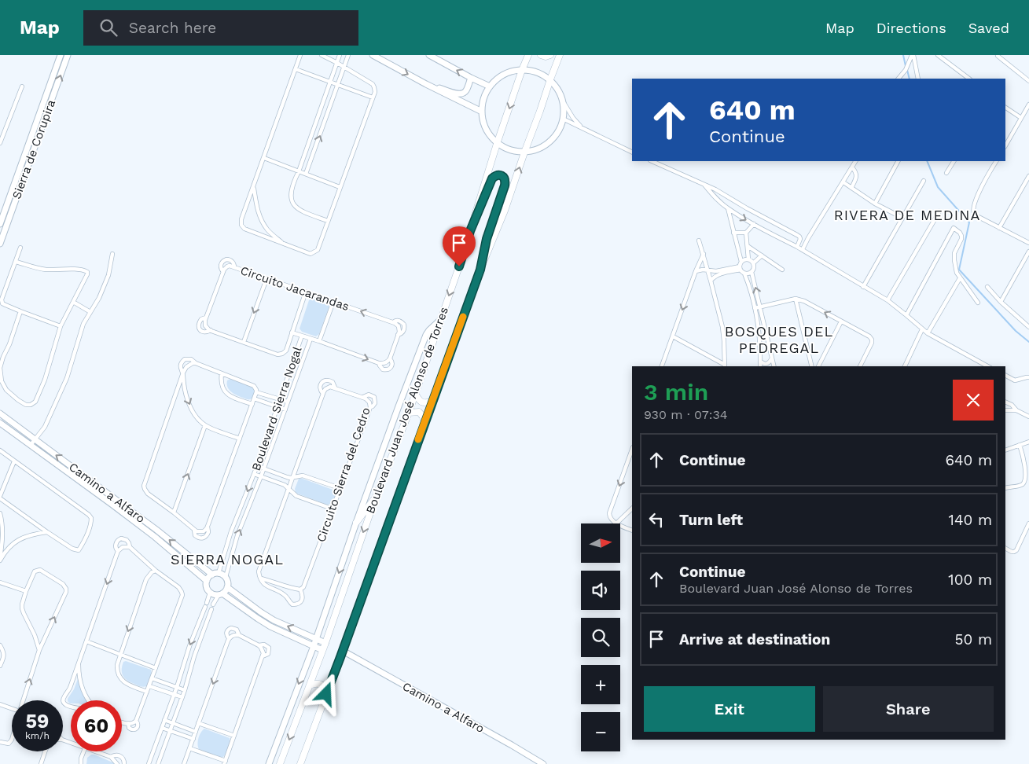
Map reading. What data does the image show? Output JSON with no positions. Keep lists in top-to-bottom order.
{
  "streets": {
    "main road": ["Boulevard Juan José Alonso de Torres"],
    "street": [
      "Sierra de Corupira",
      "Circuito Jacarandas",
      "Boulevard Sierra Nogal",
      "Circuito Sierra del Cedro",
      "Camino a Alfaro"
    ]
  },
  "crossings": [
    ["Boulevard Sierra Nogal", "Camino a Alfaro"],
    ["Boulevard Juan José Alonso de Torres", "Camino a Alfaro"]
  ],
  "districts": ["RIVERA DE MEDINA", "BOSQUES DEL PEDREGAL", "SIERRA NOGAL"],
  "north": "right",
  "page": {
    "header": "Map",
    "search": "Search here",
    "nav": ["Map", "Directions", "Saved"],
    "turn": ["640 m", "Continue"],
    "heading": ["3 min", "930 m · 07:34"],
    "list": [
      {
        "name": "Continue",
        "value": "640 m"
      },
      {
        "name": "Turn left",
        "value": "140 m"
      },
      {
        "name": "Continue",
        "note": "Boulevard Juan José Alonso de Torres",
        "value": "100 m"
      },
      {
        "name": "Arrive at destination",
        "value": "50 m"
      }
    ],
    "map_buttons": ["+", "−"],
    "buttons": ["Exit", "Share"],
    "speed": "59 km/h",
    "limit": "60"
  }
}
